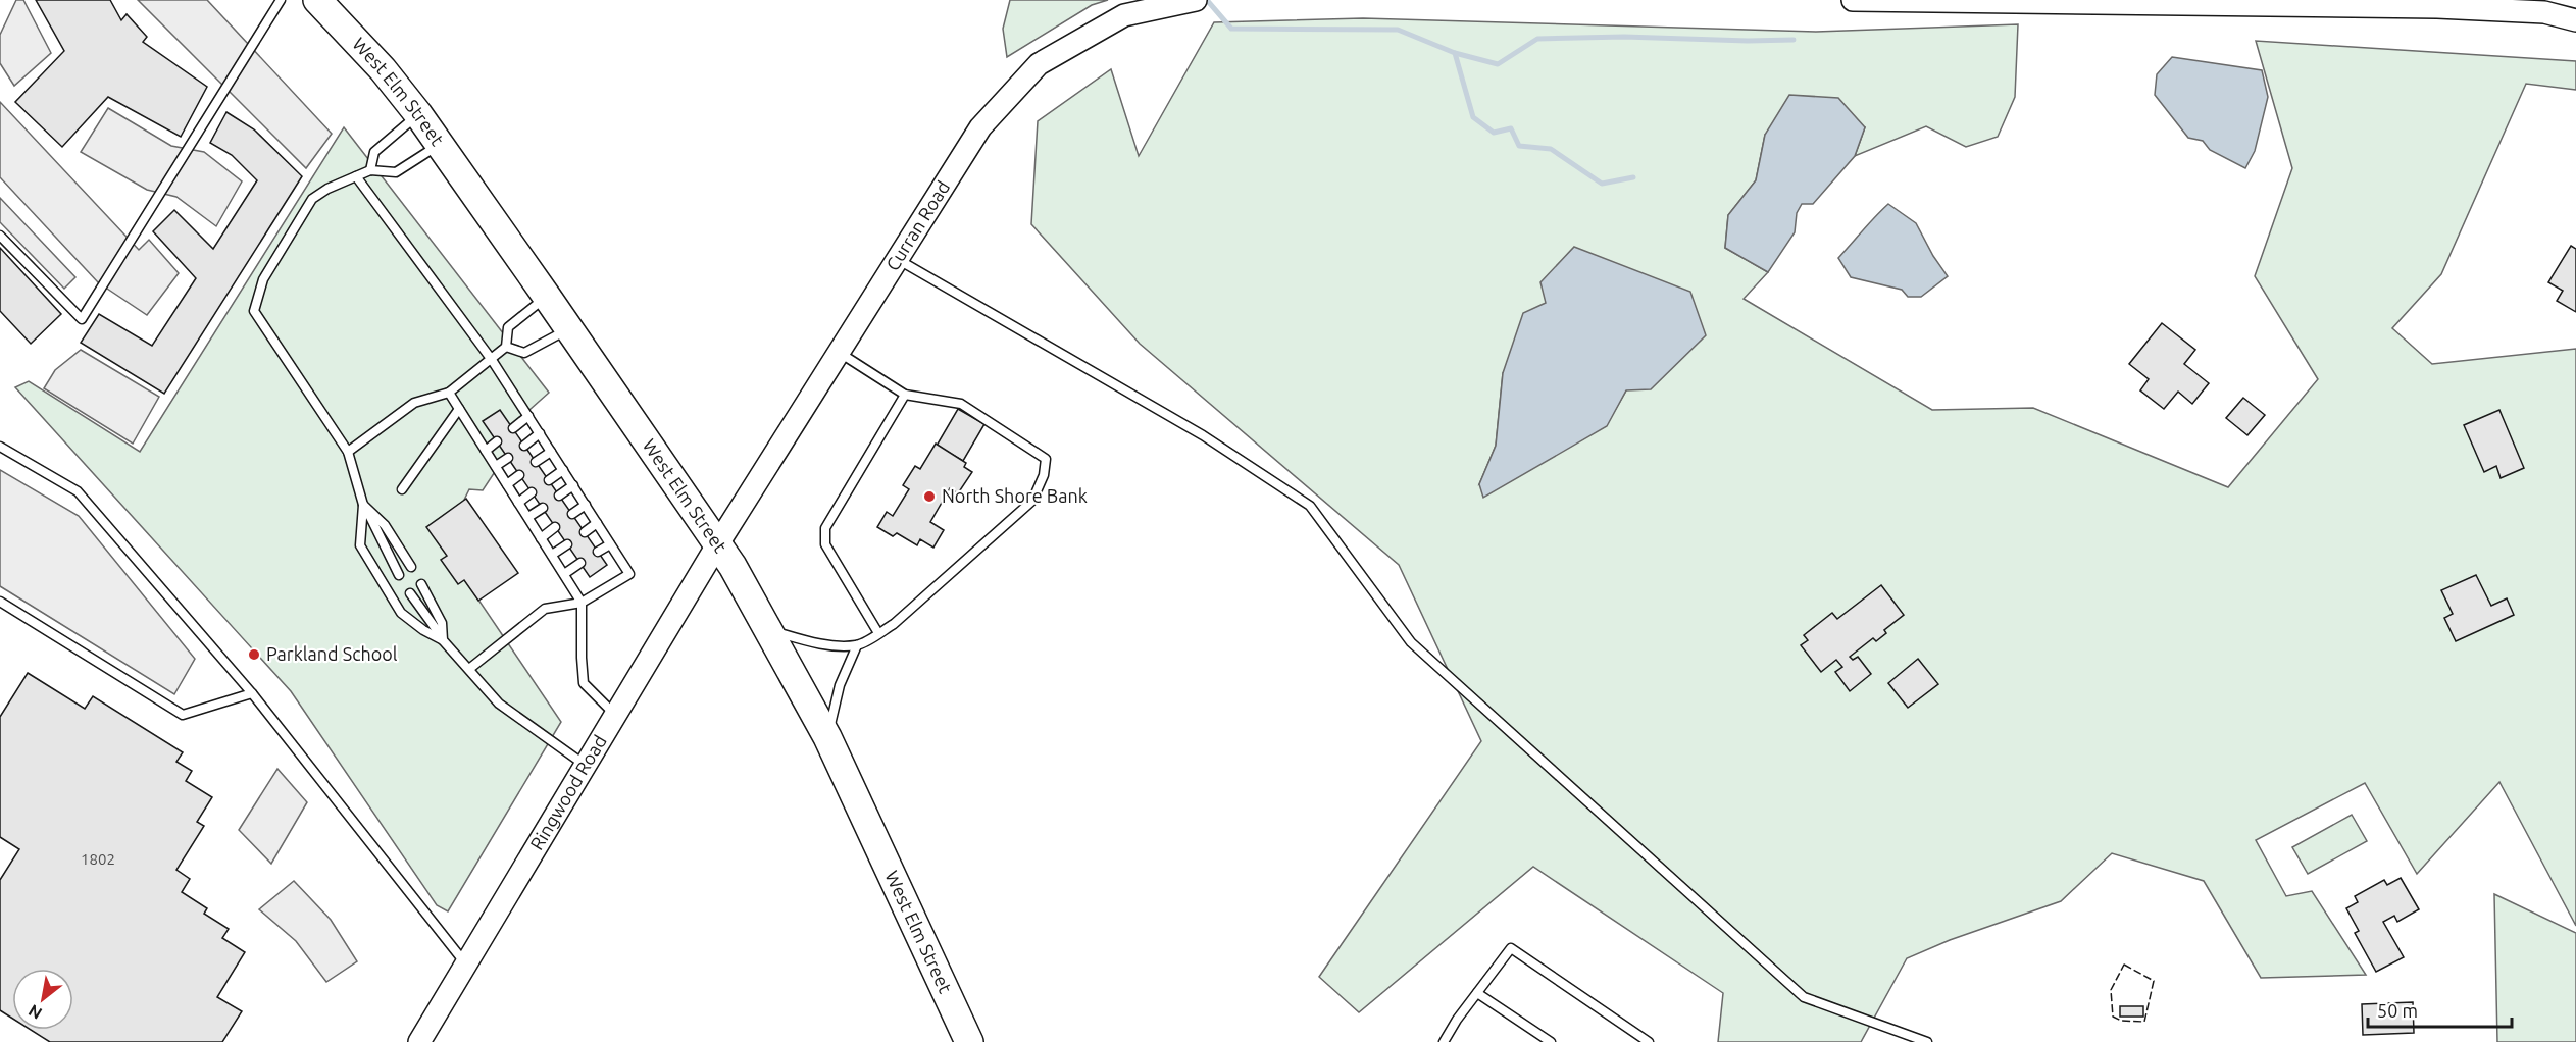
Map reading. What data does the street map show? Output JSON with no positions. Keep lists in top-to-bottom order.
{
  "streets": {
    "main road": ["West Elm Street"],
    "street": ["Curran Road", "Ringwood Road"]
  },
  "crossings": [
    ["West Elm Street", "Curran Road"],
    ["West Elm Street", "Ringwood Road"],
    ["Curran Road", "Ringwood Road"]
  ],
  "places": ["North Shore Bank", "Parkland School"],
  "house_numbers": ["1802"],
  "scale_bar": "50 m",
  "north": "bottom left"
}
